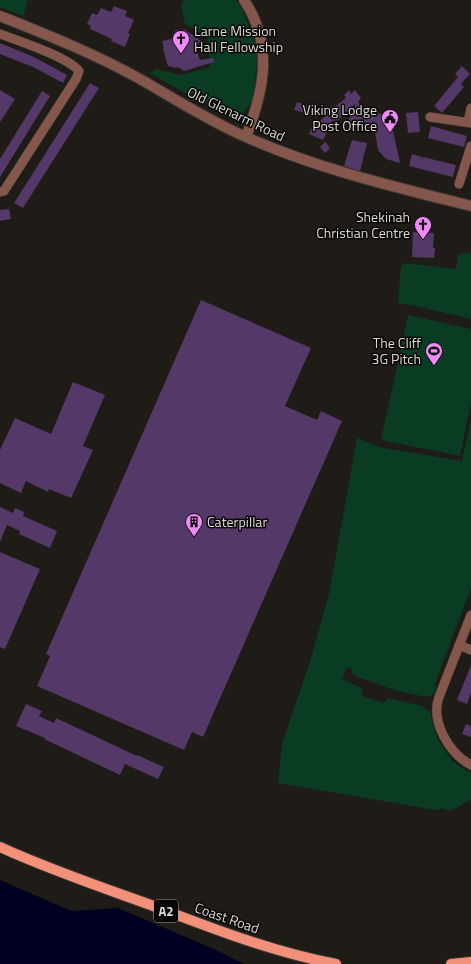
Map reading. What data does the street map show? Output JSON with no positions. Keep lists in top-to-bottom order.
{
  "streets": {
    "main road": ["A2", "Coast Road"],
    "street": ["Old Glenarm Road"]
  },
  "places": {
    "church": ["Larne Mission Hall Fellowship", "Shekinah Christian Centre"],
    "public building": ["Viking Lodge Post Office"],
    "sports": ["The Cliff 3G Pitch"],
    "building": ["Caterpillar"]
  }
}
